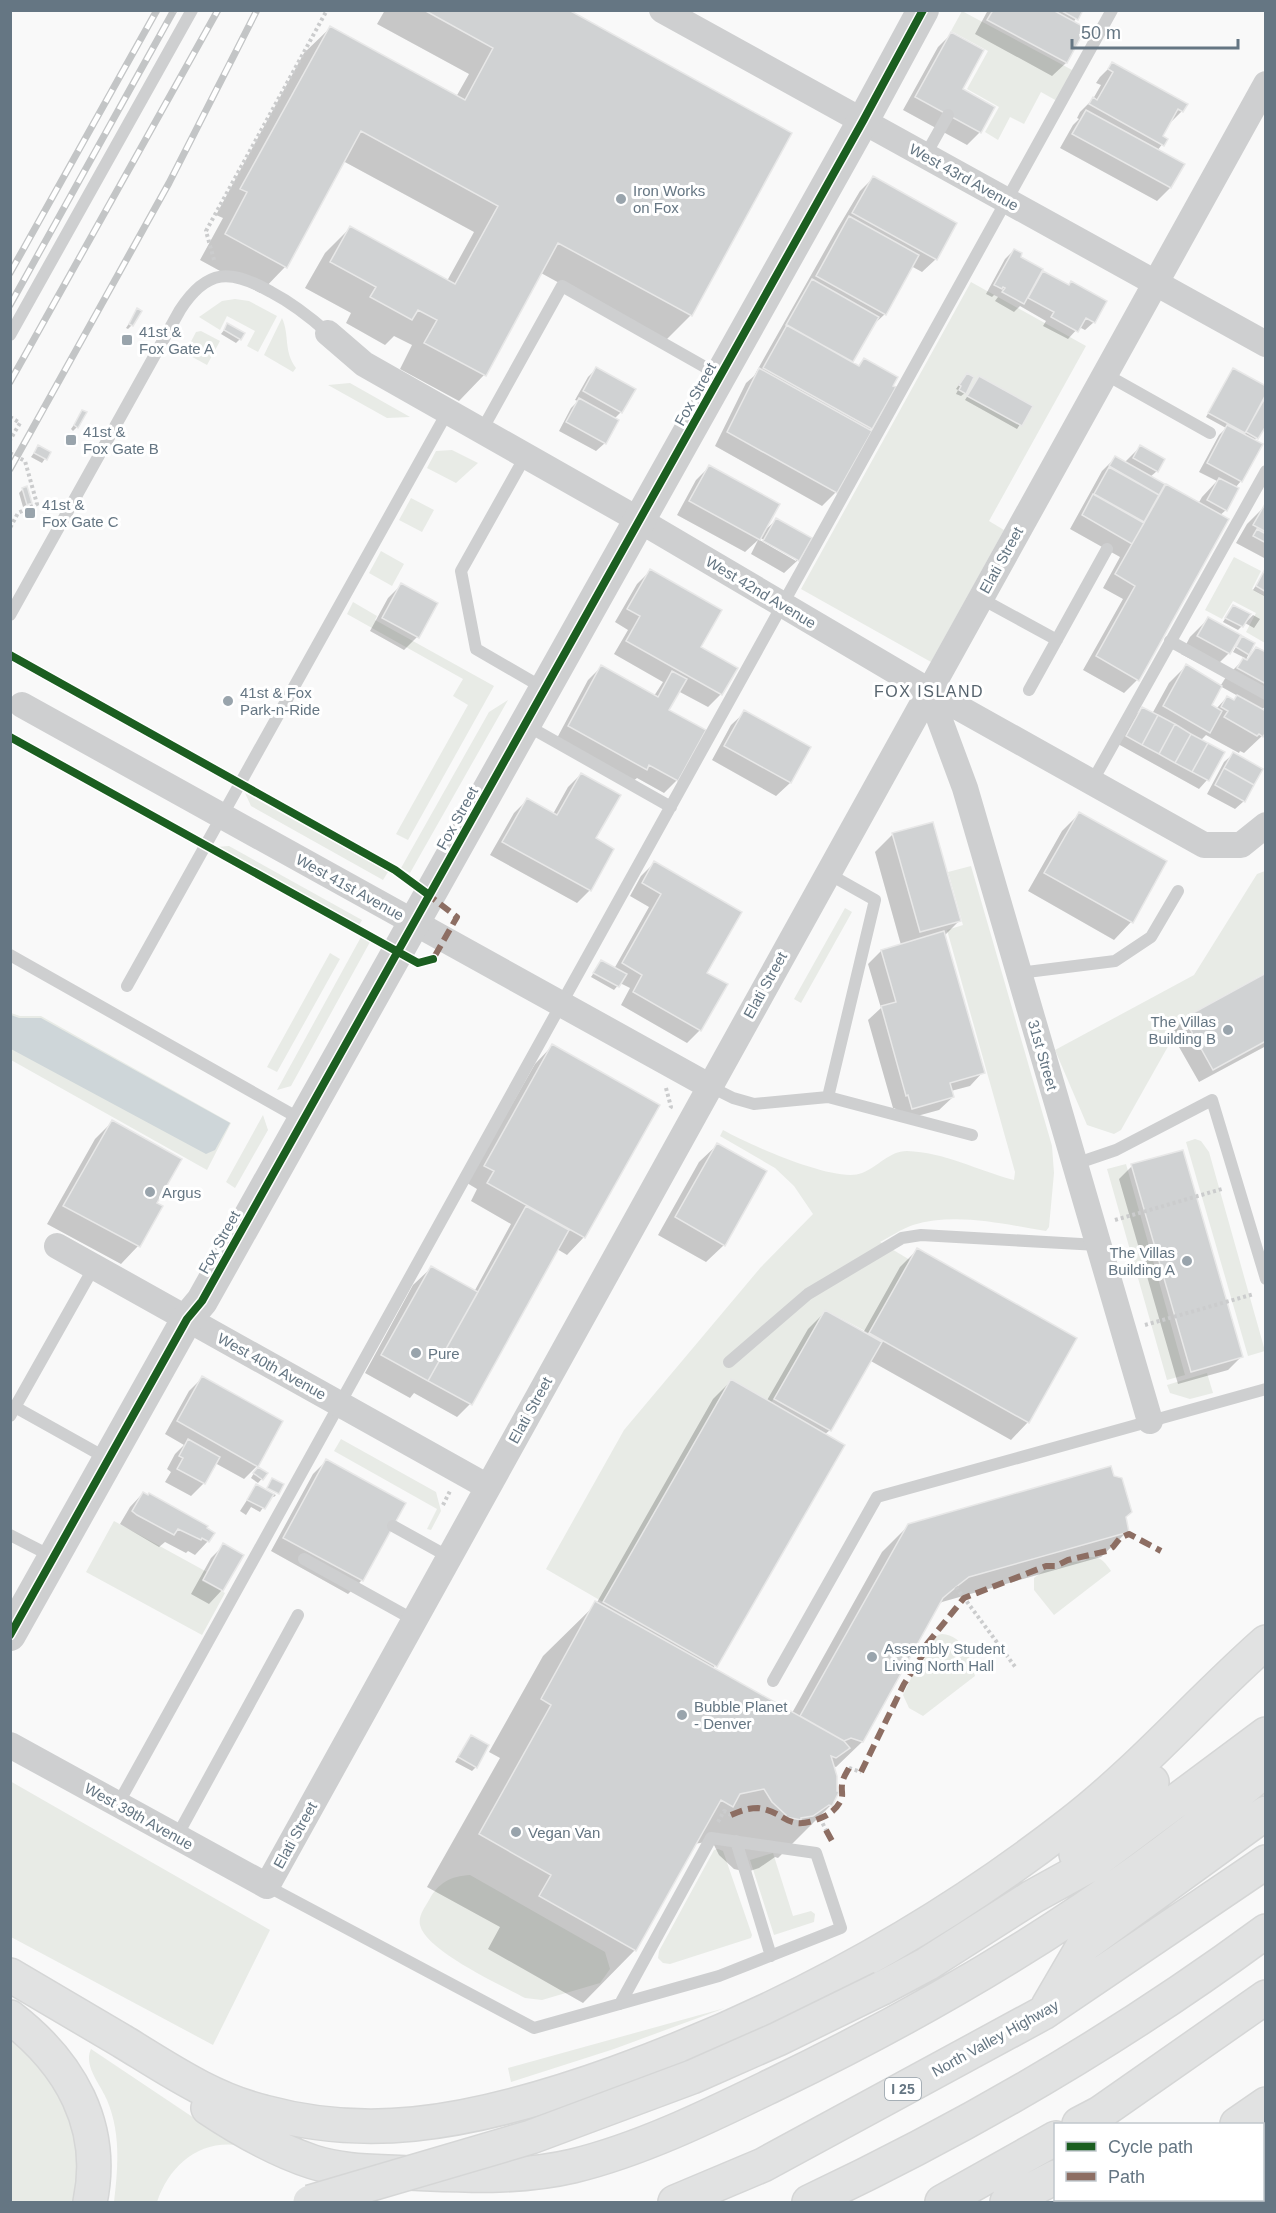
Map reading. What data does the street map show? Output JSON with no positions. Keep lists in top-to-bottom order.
{
  "streets": {
    "highway": ["North Valley Highway", "I 25"],
    "street": [
      "West 43rd Avenue",
      "Fox Street",
      "Elati Street",
      "West 42nd Avenue",
      "West 41st Avenue",
      "31st Street",
      "West 40th Avenue",
      "West 39th Avenue"
    ]
  },
  "crossings": [
    ["West 43rd Avenue", "Fox Street"],
    ["West 43rd Avenue", "Elati Street"],
    ["Fox Street", "West 42nd Avenue"],
    ["Fox Street", "West 41st Avenue"],
    ["Fox Street", "West 40th Avenue"],
    ["Elati Street", "West 42nd Avenue"],
    ["Elati Street", "West 41st Avenue"],
    ["Elati Street", "31st Street"],
    ["Elati Street", "West 40th Avenue"],
    ["Elati Street", "West 39th Avenue"],
    ["West 42nd Avenue", "31st Street"]
  ],
  "districts": ["FOX ISLAND"],
  "places": {
    "other": [
      "Iron Works on Fox",
      "41st & Fox Park-n-Ride",
      "The Villas Building B",
      "Argus",
      "The Villas Building A",
      "Pure",
      "Assembly Student Living North Hall",
      "Bubble Planet - Denver",
      "Vegan Van"
    ],
    "transit": ["41st & Fox Gate A", "41st & Fox Gate B", "41st & Fox Gate C"]
  },
  "legend": ["Cycle path", "Path"],
  "scale_bar": "50 m"
}
